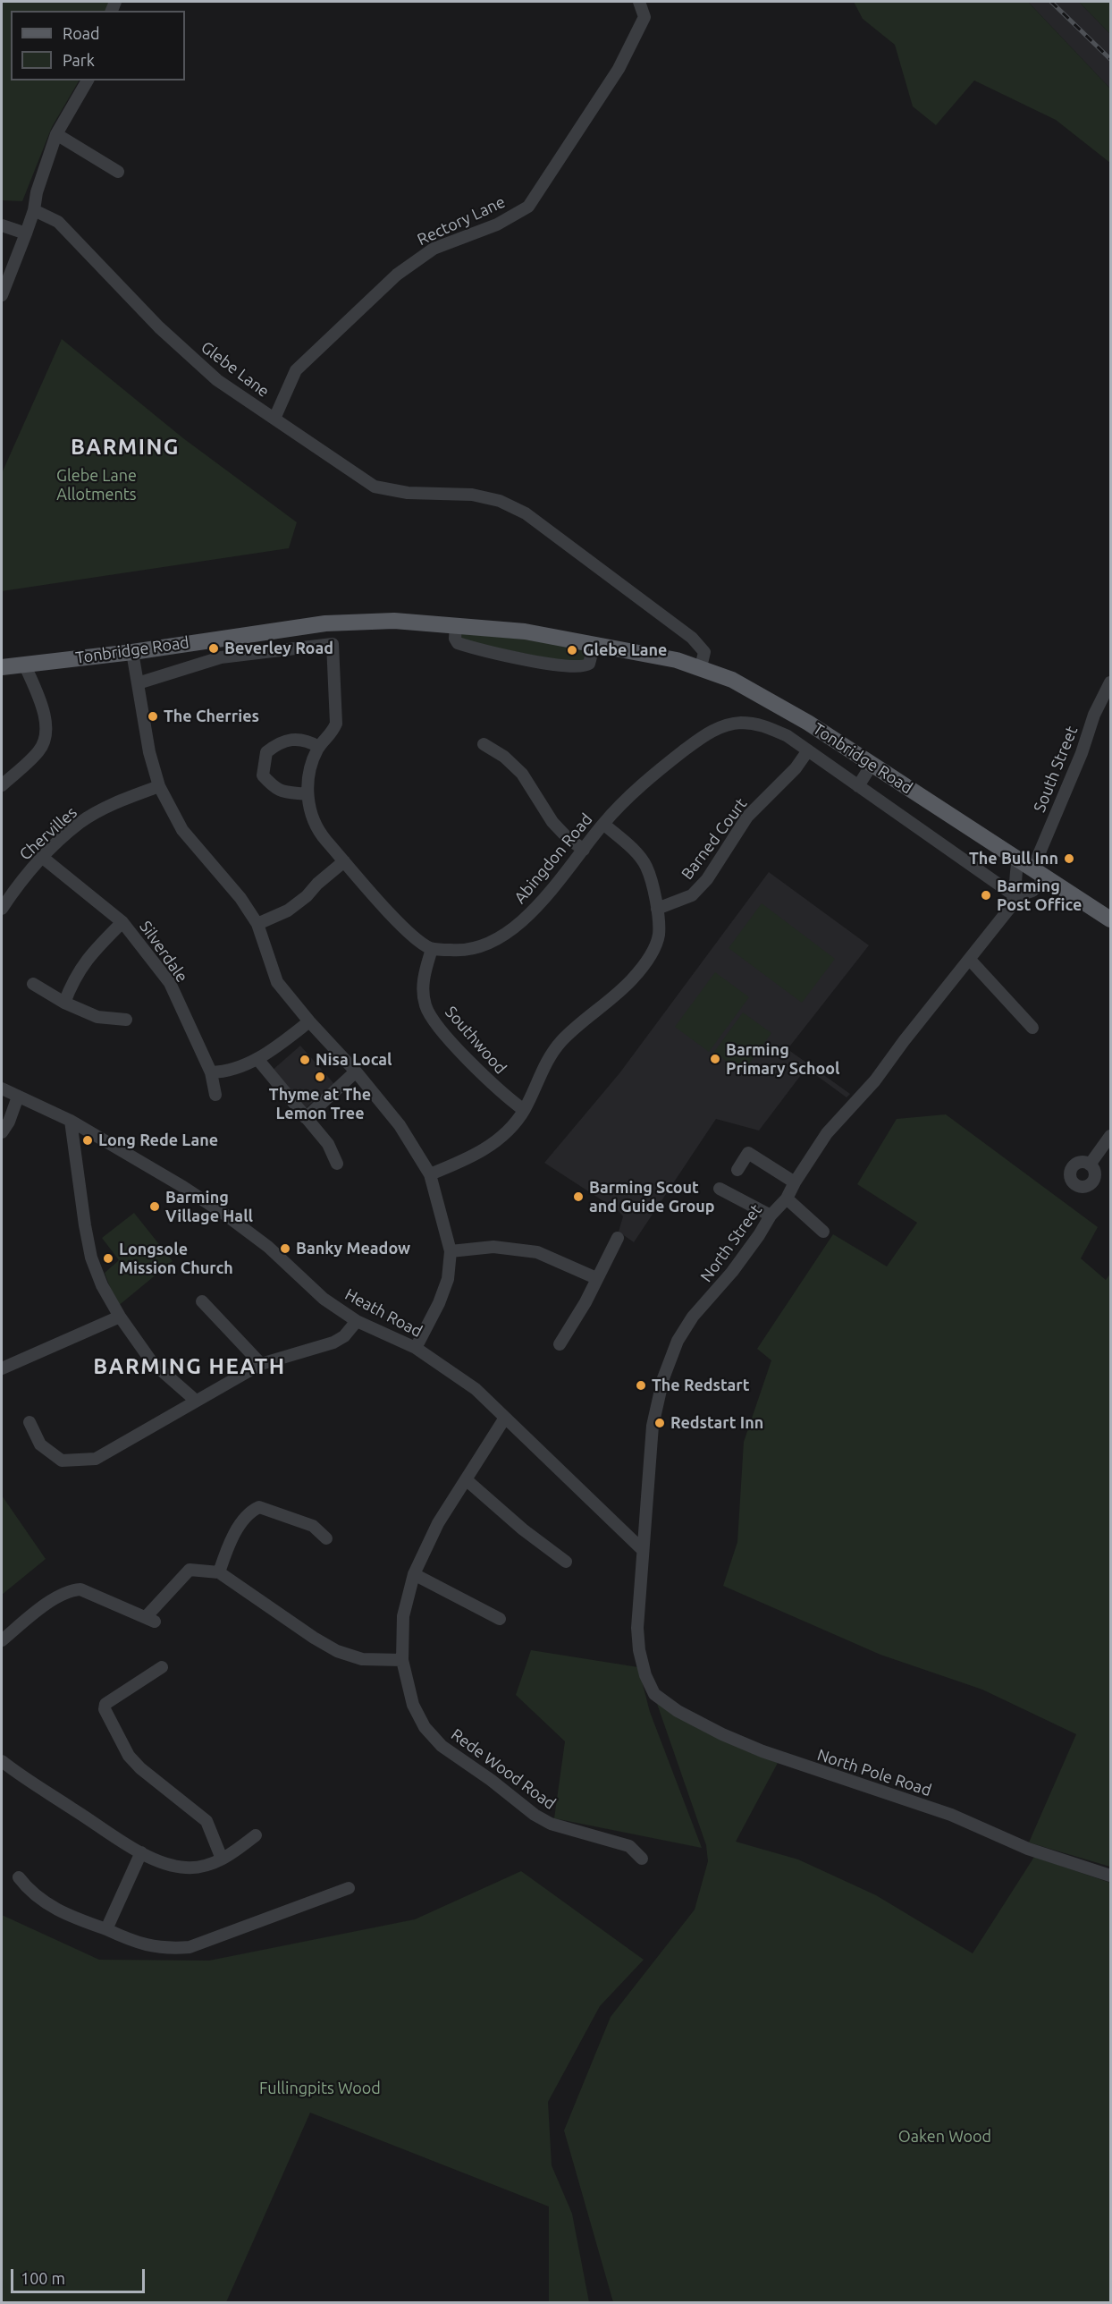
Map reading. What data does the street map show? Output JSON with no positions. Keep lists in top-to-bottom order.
{
  "streets": {
    "main road": ["Tonbridge Road"],
    "street": [
      "Rectory Lane",
      "Glebe Lane",
      "South Street",
      "Chervilles",
      "Barned Court",
      "Abingdon Road",
      "Silverdale",
      "Southwood",
      "North Street",
      "Heath Road",
      "Rede Wood Road",
      "North Pole Road"
    ]
  },
  "crossings": [
    ["Rectory Lane", "Glebe Lane"],
    ["Glebe Lane", "Tonbridge Road"],
    ["Tonbridge Road", "South Street"],
    ["Tonbridge Road", "North Street"],
    ["South Street", "North Street"],
    ["Chervilles", "Silverdale"],
    ["Barned Court", "Abingdon Road"],
    ["Abingdon Road", "Southwood"],
    ["Abingdon Road", "North Street"],
    ["North Street", "Heath Road"],
    ["North Street", "North Pole Road"],
    ["Heath Road", "Rede Wood Road"]
  ],
  "districts": ["BARMING", "BARMING HEATH"],
  "parks": ["Glebe Lane Allotments", "Fullingpits Wood", "Oaken Wood"],
  "places": [
    "Beverley Road",
    "Glebe Lane",
    "The Cherries",
    "The Bull Inn",
    "Barming Post Office",
    "Barming Primary School",
    "Nisa Local",
    "Thyme at The Lemon Tree",
    "Long Rede Lane",
    "Barming Scout and Guide Group",
    "Barming Village Hall",
    "Banky Meadow",
    "Longsole Mission Church",
    "The Redstart",
    "Redstart Inn"
  ],
  "legend": ["Road", "Park"],
  "scale_bar": "100 m"
}
